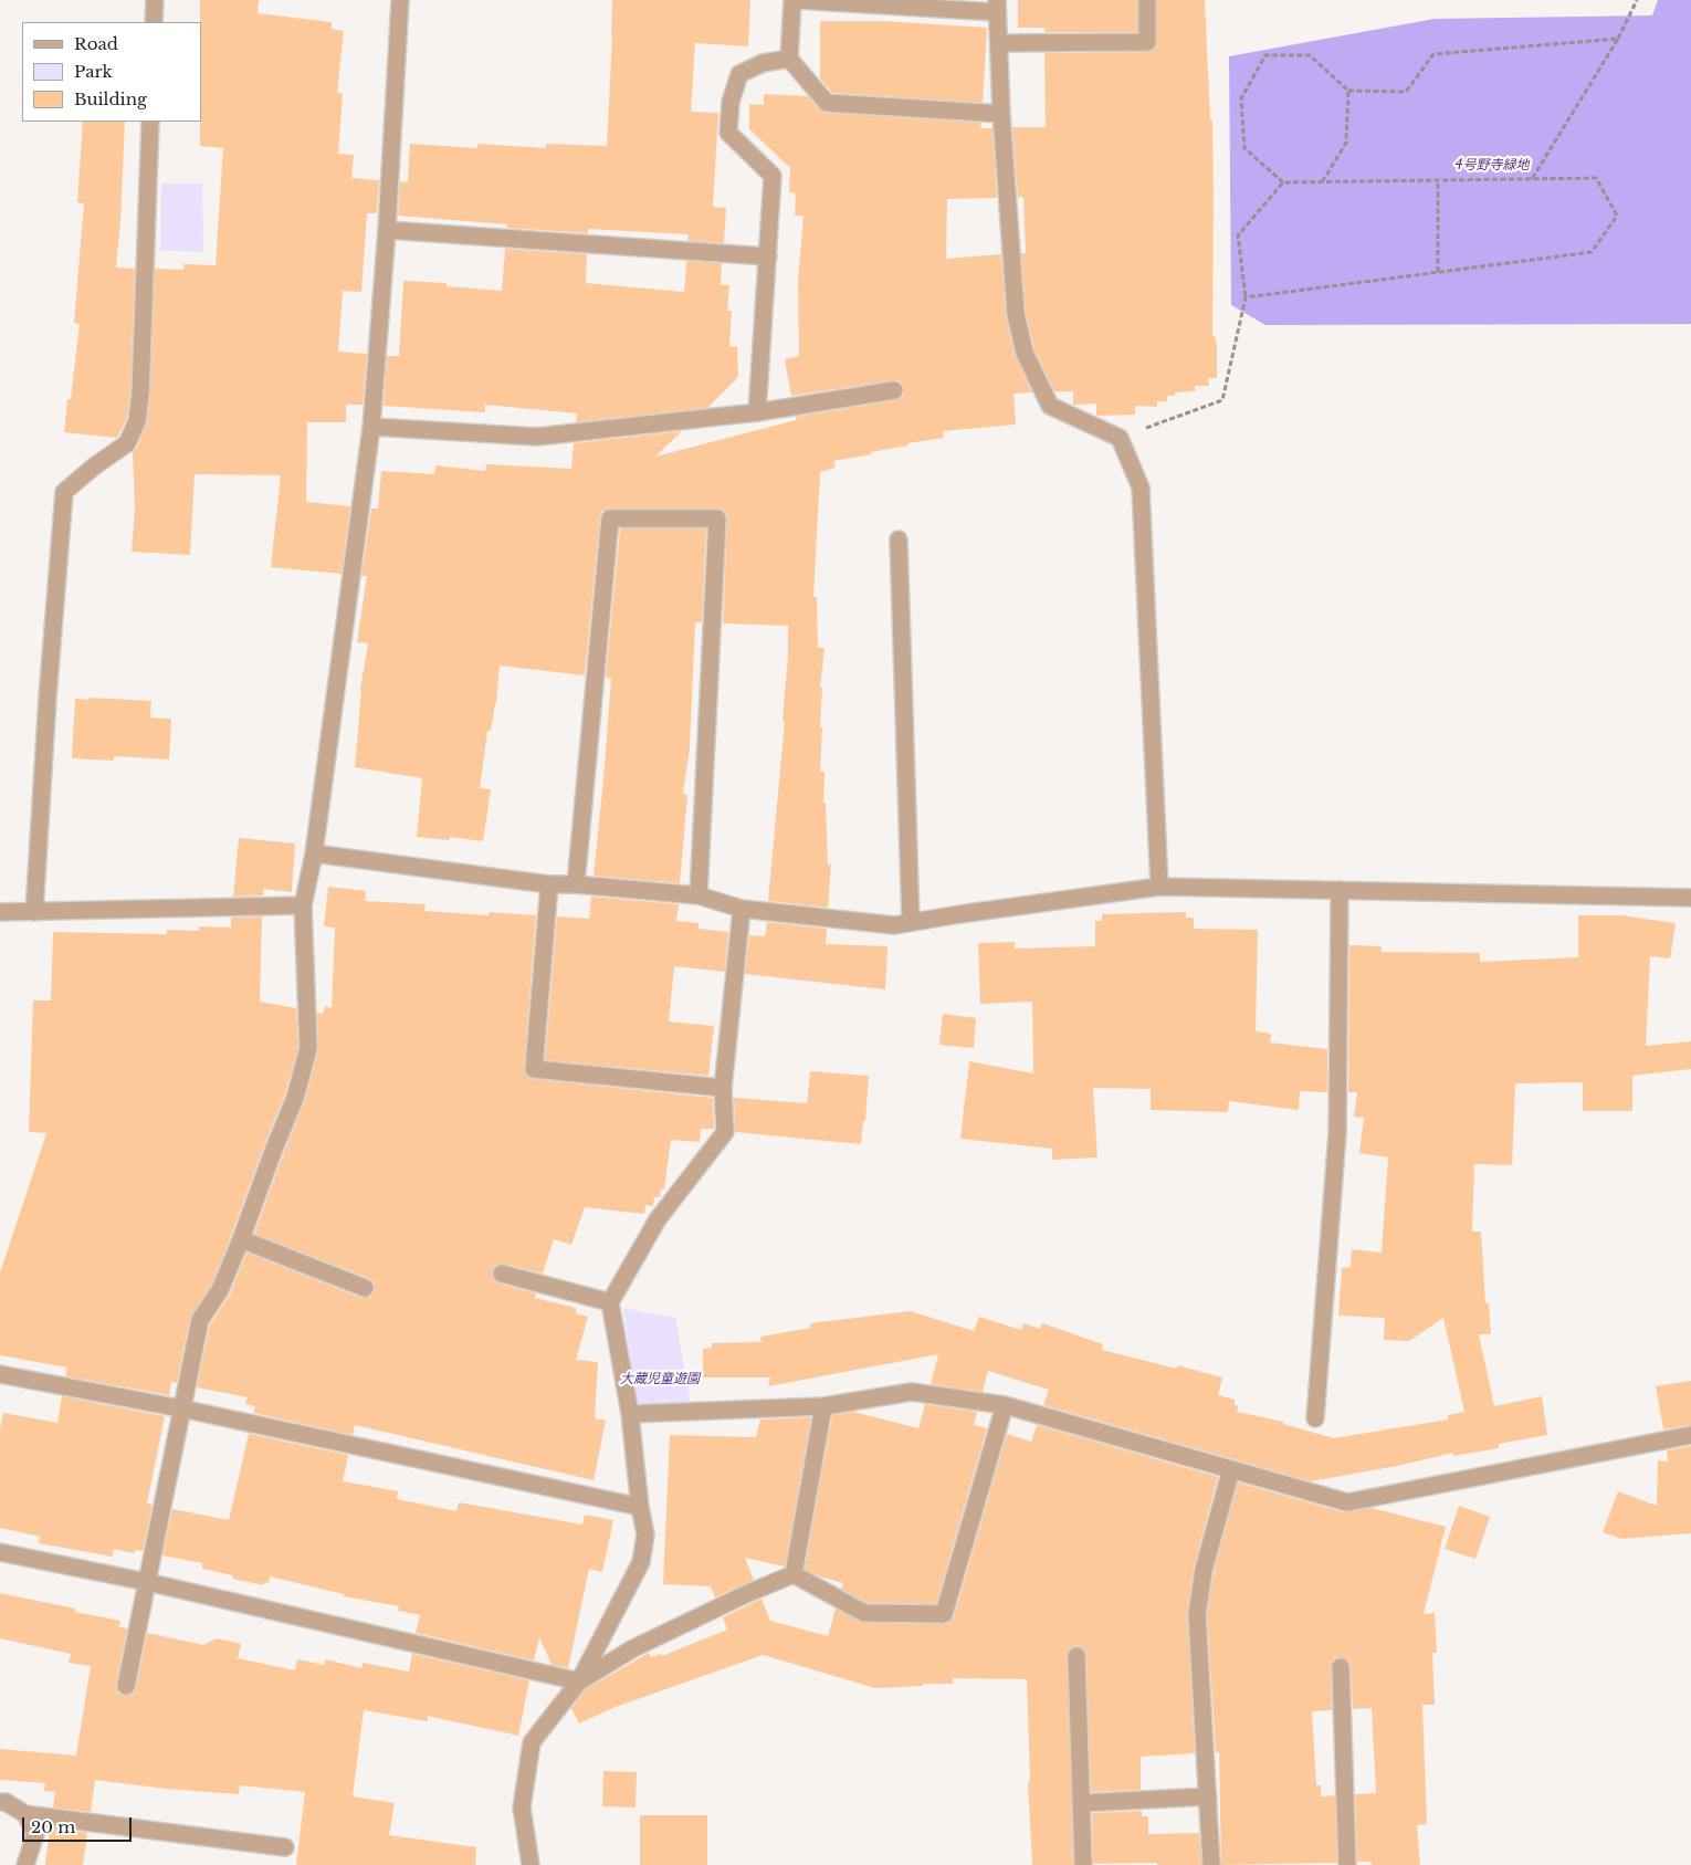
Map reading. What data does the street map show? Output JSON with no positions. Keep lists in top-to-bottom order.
{
  "parks": ["4号野寺緑地", "大蔵児童遊園"],
  "legend": ["Road", "Park", "Building"],
  "scale_bar": "20 m"
}
